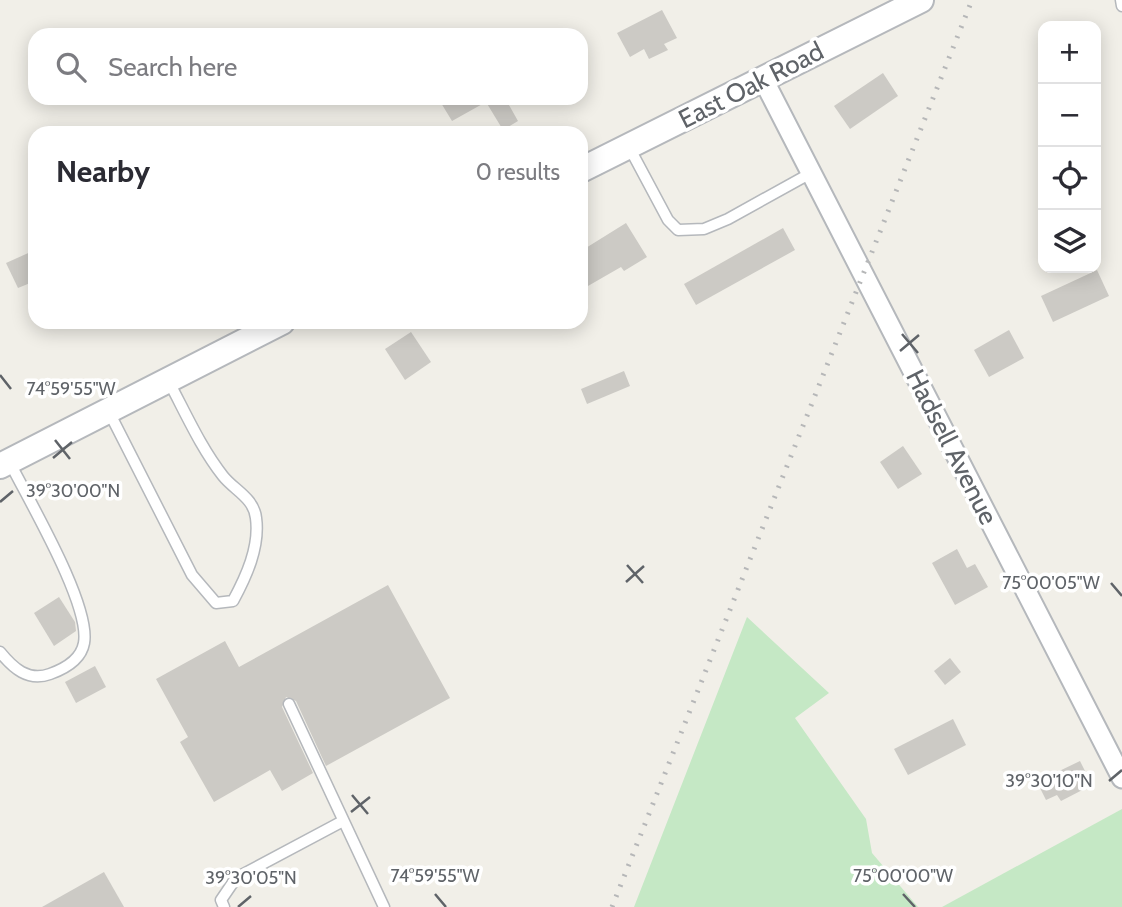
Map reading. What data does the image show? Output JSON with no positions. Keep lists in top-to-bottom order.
{
  "streets": {
    "street": ["East Oak Road", "Hadsell Avenue"]
  },
  "crossings": [
    ["East Oak Road", "Hadsell Avenue"]
  ],
  "page": {
    "map_buttons": ["+", "−"],
    "search": "Search here",
    "heading": ["Nearby", "0 results"]
  },
  "coordinates": [
    "74°59'55\"W",
    "39°30'00\"N",
    "75°00'05\"W",
    "39°30'10\"N",
    "75°00'00\"W",
    "39°30'05\"N"
  ]
}
